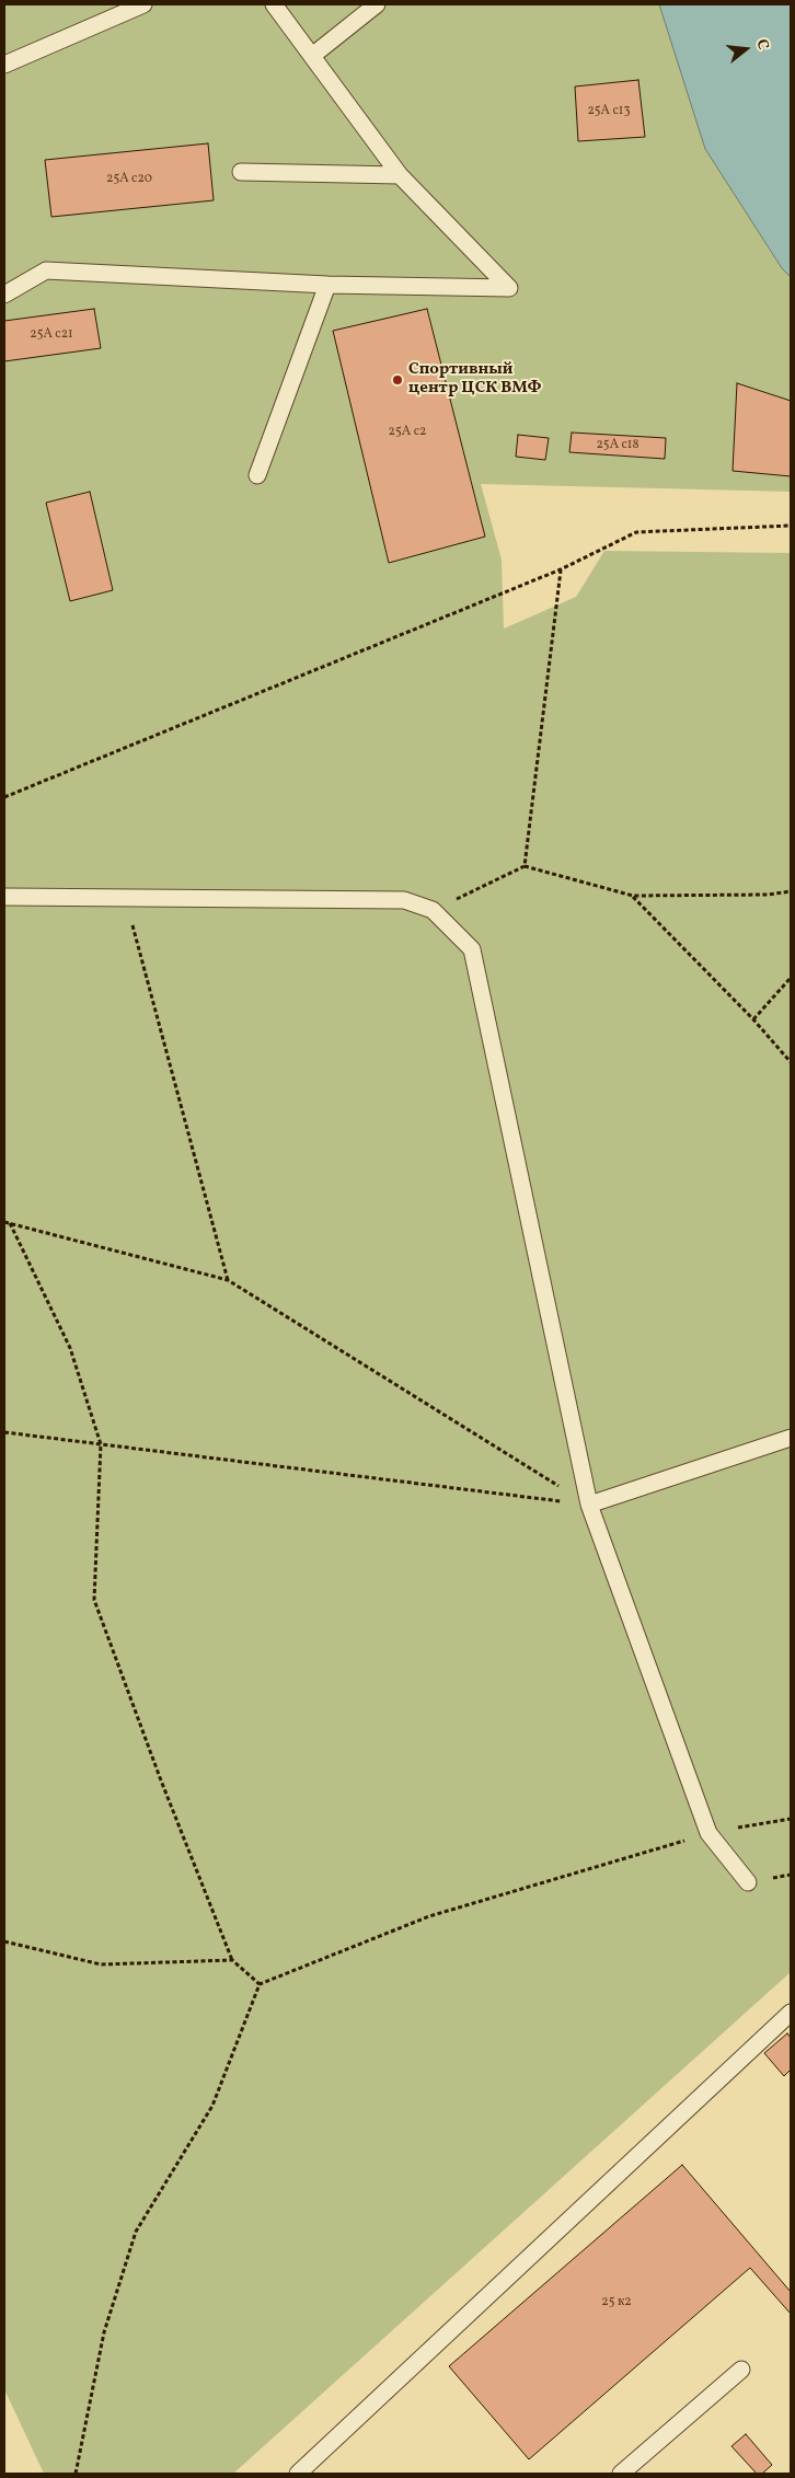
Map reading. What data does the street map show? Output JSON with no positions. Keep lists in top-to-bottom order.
{
  "places": ["Спортивный центр ЦСК ВМФ"],
  "house_numbers": [
    "25А с13",
    "25А с20",
    "25А с21",
    "25А с2",
    "25А с18",
    "25 к2"
  ],
  "north": "right"
}
